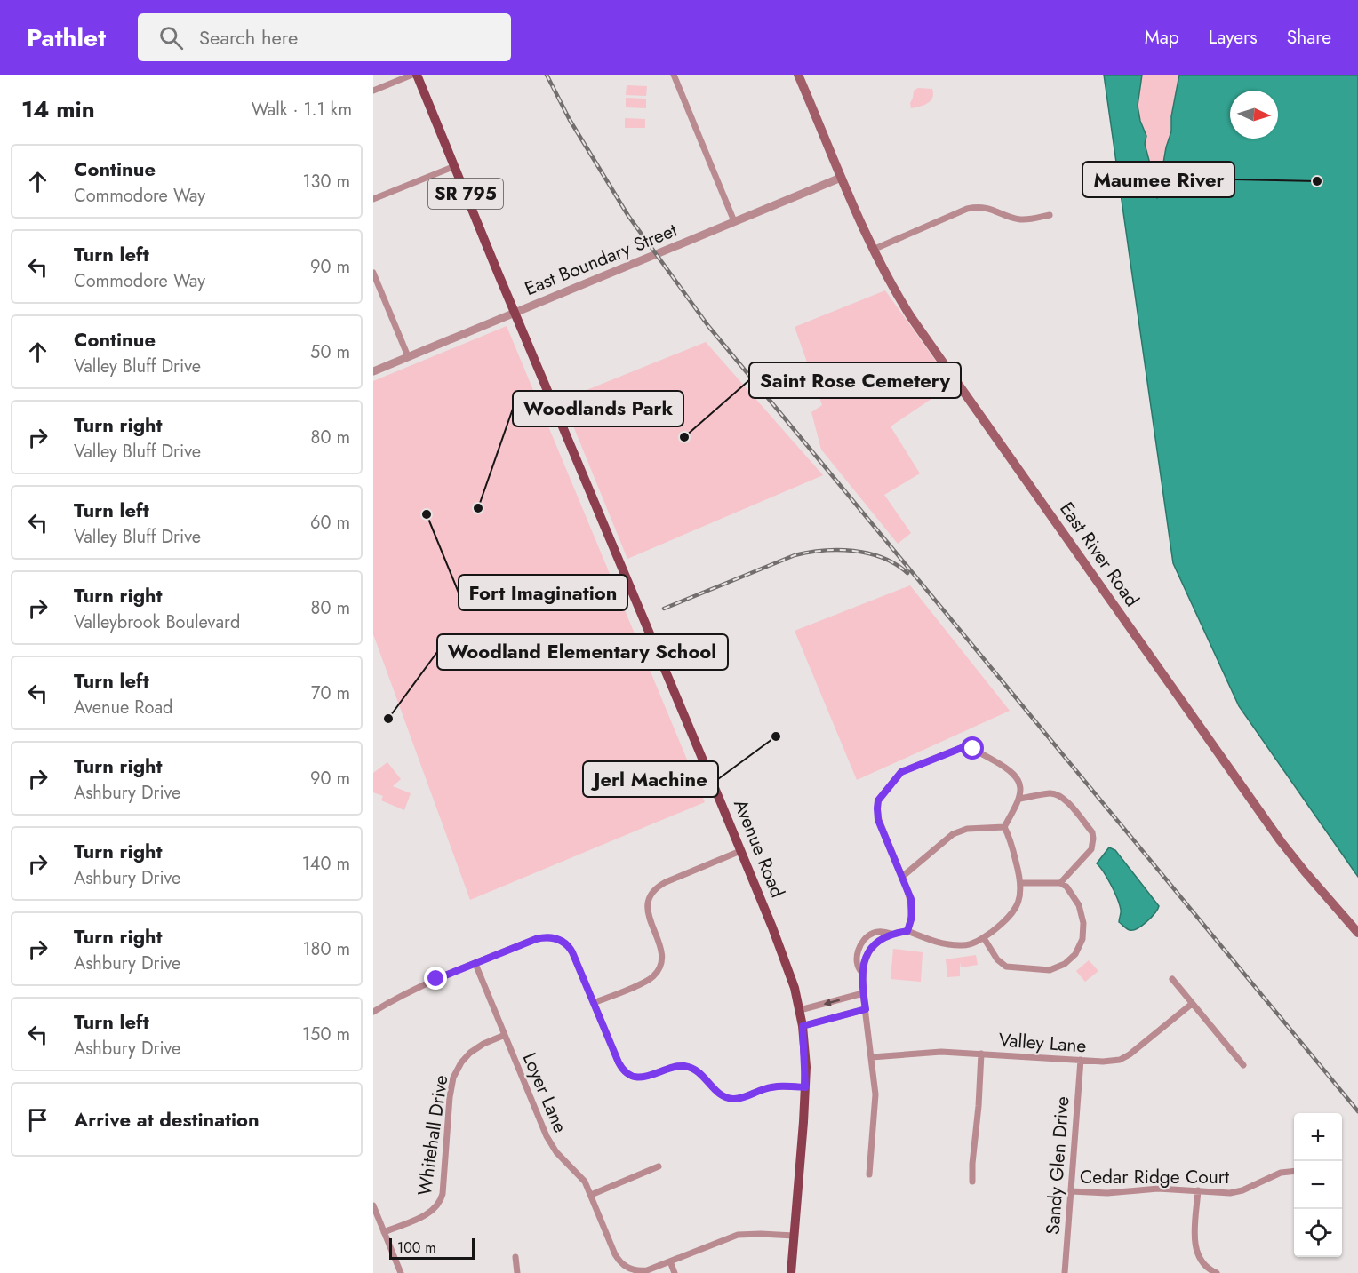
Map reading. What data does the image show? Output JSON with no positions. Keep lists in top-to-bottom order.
{
  "streets": {
    "main road": ["SR 795", "East River Road", "Avenue Road"],
    "street": [
      "East Boundary Street",
      "Valley Lane",
      "Loyer Lane",
      "Whitehall Drive",
      "Sandy Glen Drive",
      "Cedar Ridge Court"
    ]
  },
  "crossings": [
    ["SR 795", "East Boundary Street"],
    ["SR 795", "Avenue Road"],
    ["East Boundary Street", "East River Road"],
    ["East Boundary Street", "Avenue Road"],
    ["Avenue Road", "Loyer Lane"],
    ["Valley Lane", "Sandy Glen Drive"],
    ["Loyer Lane", "Whitehall Drive"],
    ["Sandy Glen Drive", "Cedar Ridge Court"]
  ],
  "places": [
    "Maumee River",
    "Saint Rose Cemetery",
    "Woodlands Park",
    "Fort Imagination",
    "Woodland Elementary School",
    "Jerl Machine"
  ],
  "scale_bar": "100 m",
  "north": "right",
  "page": {
    "header": "Pathlet",
    "search": "Search here",
    "nav": ["Map", "Layers", "Share"],
    "heading": ["14 min", "Walk · 1.1 km"],
    "list": [
      ["Continue", "Commodore Way", "130 m"],
      ["Turn left", "Commodore Way", "90 m"],
      ["Continue", "Valley Bluff Drive", "50 m"],
      ["Turn right", "Valley Bluff Drive", "80 m"],
      ["Turn left", "Valley Bluff Drive", "60 m"],
      ["Turn right", "Valleybrook Boulevard", "80 m"],
      ["Turn left", "Avenue Road", "70 m"],
      ["Turn right", "Ashbury Drive", "90 m"],
      ["Turn right", "Ashbury Drive", "140 m"],
      ["Turn right", "Ashbury Drive", "180 m"],
      ["Turn left", "Ashbury Drive", "150 m"],
      "Arrive at destination"
    ],
    "map_buttons": ["+", "−"],
    "scale": "100 m"
  }
}
